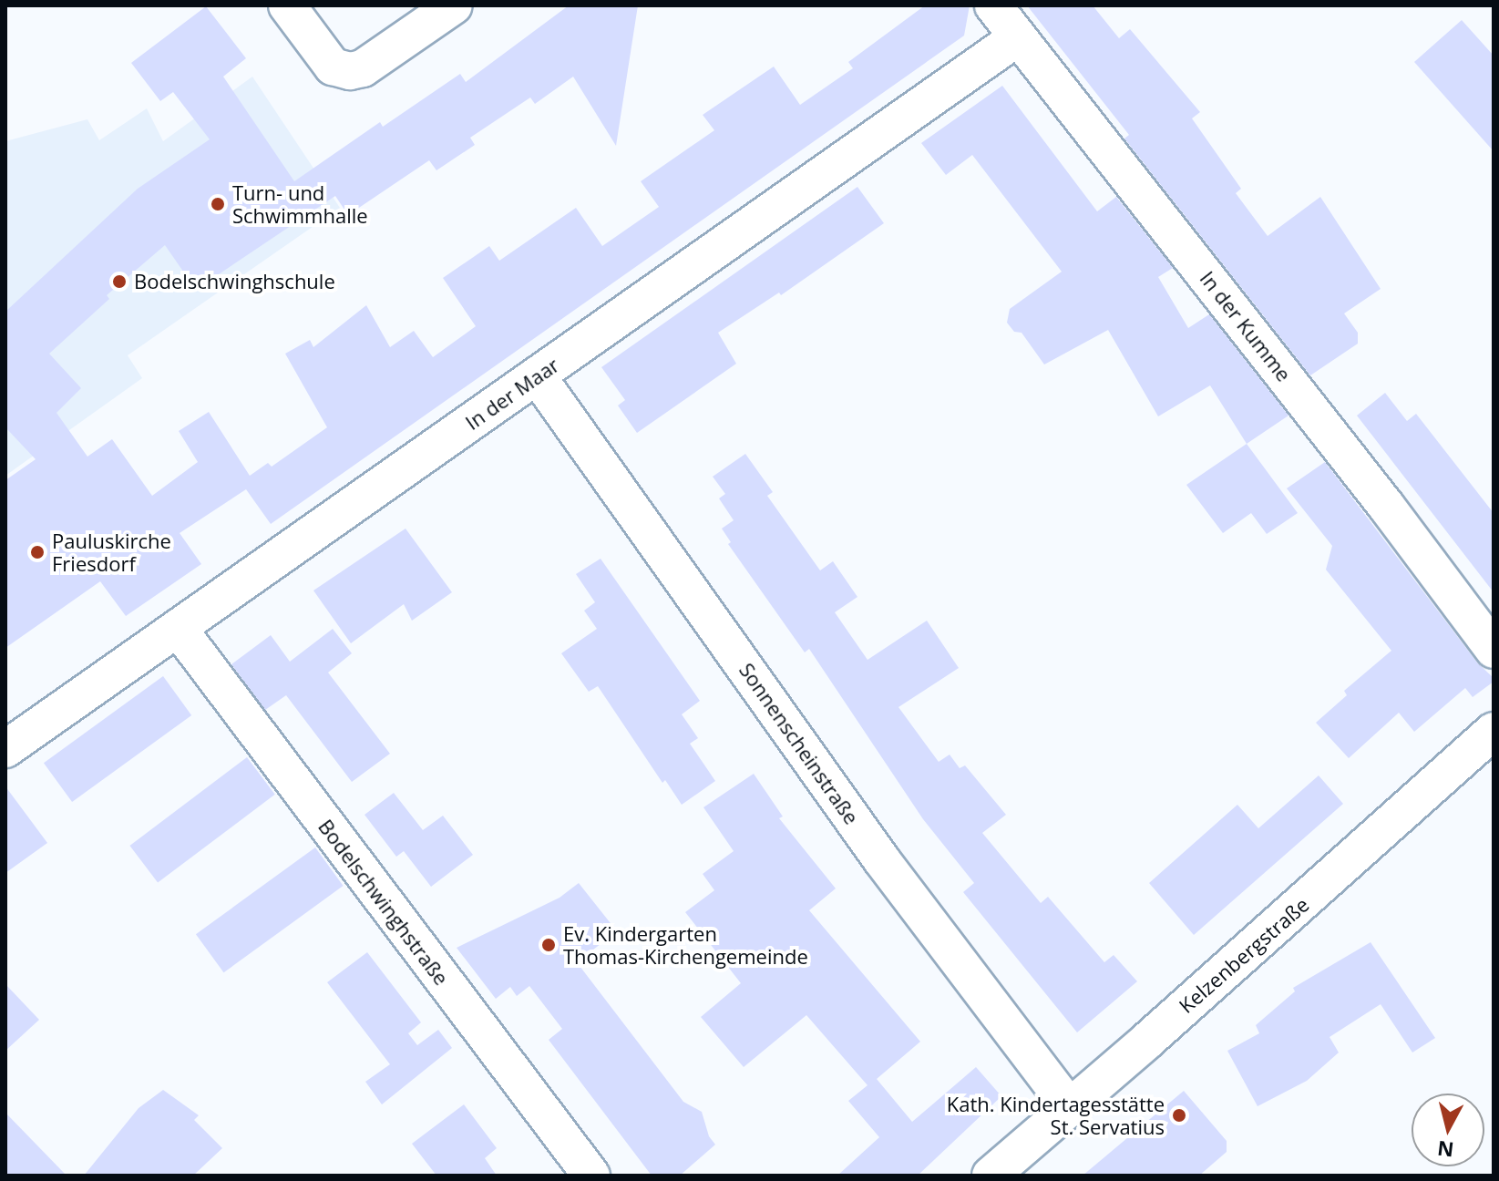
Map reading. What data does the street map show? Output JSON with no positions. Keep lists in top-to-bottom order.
{
  "streets": {
    "street": [
      "In der Kumme",
      "In der Maar",
      "Sonnenscheinstraße",
      "Bodelschwinghstraße",
      "Kelzenbergstraße"
    ]
  },
  "crossings": [
    ["In der Kumme", "In der Maar"],
    ["In der Maar", "Sonnenscheinstraße"],
    ["In der Maar", "Bodelschwinghstraße"],
    ["Sonnenscheinstraße", "Kelzenbergstraße"]
  ],
  "places": [
    "Turn- und Schwimmhalle",
    "Bodelschwinghschule",
    "Pauluskirche Friesdorf",
    "Ev. Kindergarten Thomas-Kirchengemeinde",
    "Kath. Kindertagesstätte St. Servatius"
  ],
  "north": "bottom"
}
